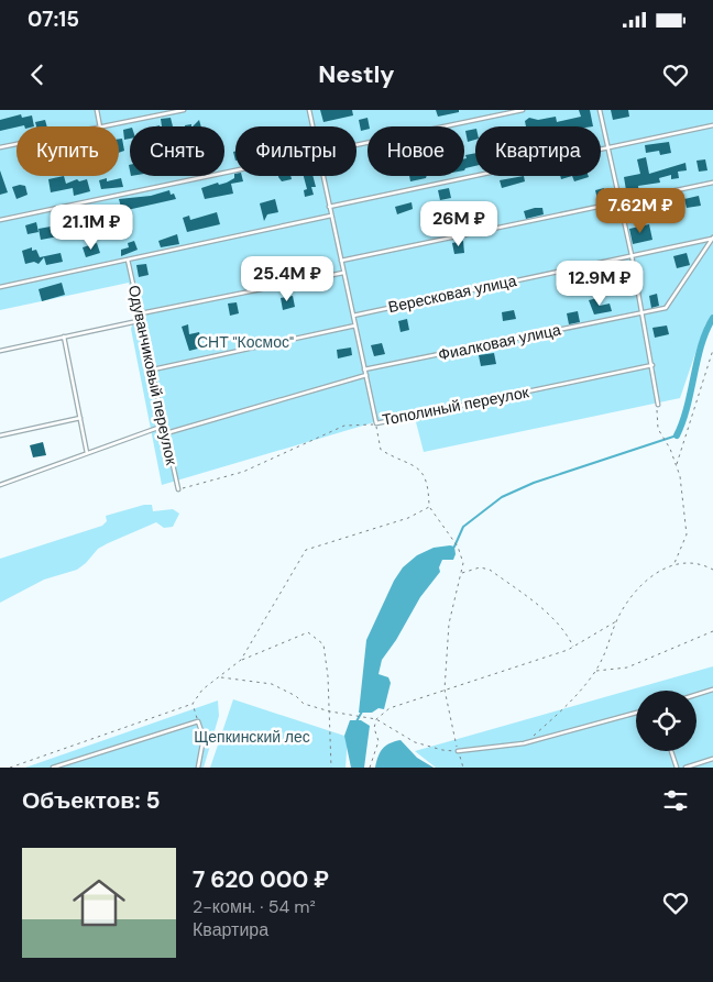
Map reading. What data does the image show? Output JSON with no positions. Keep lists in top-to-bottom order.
{
  "streets": {
    "lane": [
      "Вересковая улица",
      "Фиалковая улица",
      "Одуванчиковый переулок",
      "Тополиный переулок"
    ]
  },
  "crossings": [
    ["Вересковая улица", "Фиалковая улица"],
    ["Вересковая улица", "Тополиный переулок"],
    ["Фиалковая улица", "Тополиный переулок"]
  ],
  "parks": ["СНТ \"Космос\"", "Щепкинский лес"],
  "page": {
    "status": "07:15",
    "header": "Nestly",
    "chip": [
      "Купить",
      "Снять",
      "Фильтры",
      "Новое",
      "Квартира"
    ],
    "price": [
      "7.62M ₽",
      "26M ₽",
      "21.1M ₽",
      "25.4M ₽",
      "12.9M ₽"
    ],
    "heading": "Объектов: 5",
    "list": [
      {
        "name": "7 620 000 ₽",
        "note": "2-комн. · 54 m² · Квартира"
      }
    ]
  }
}
